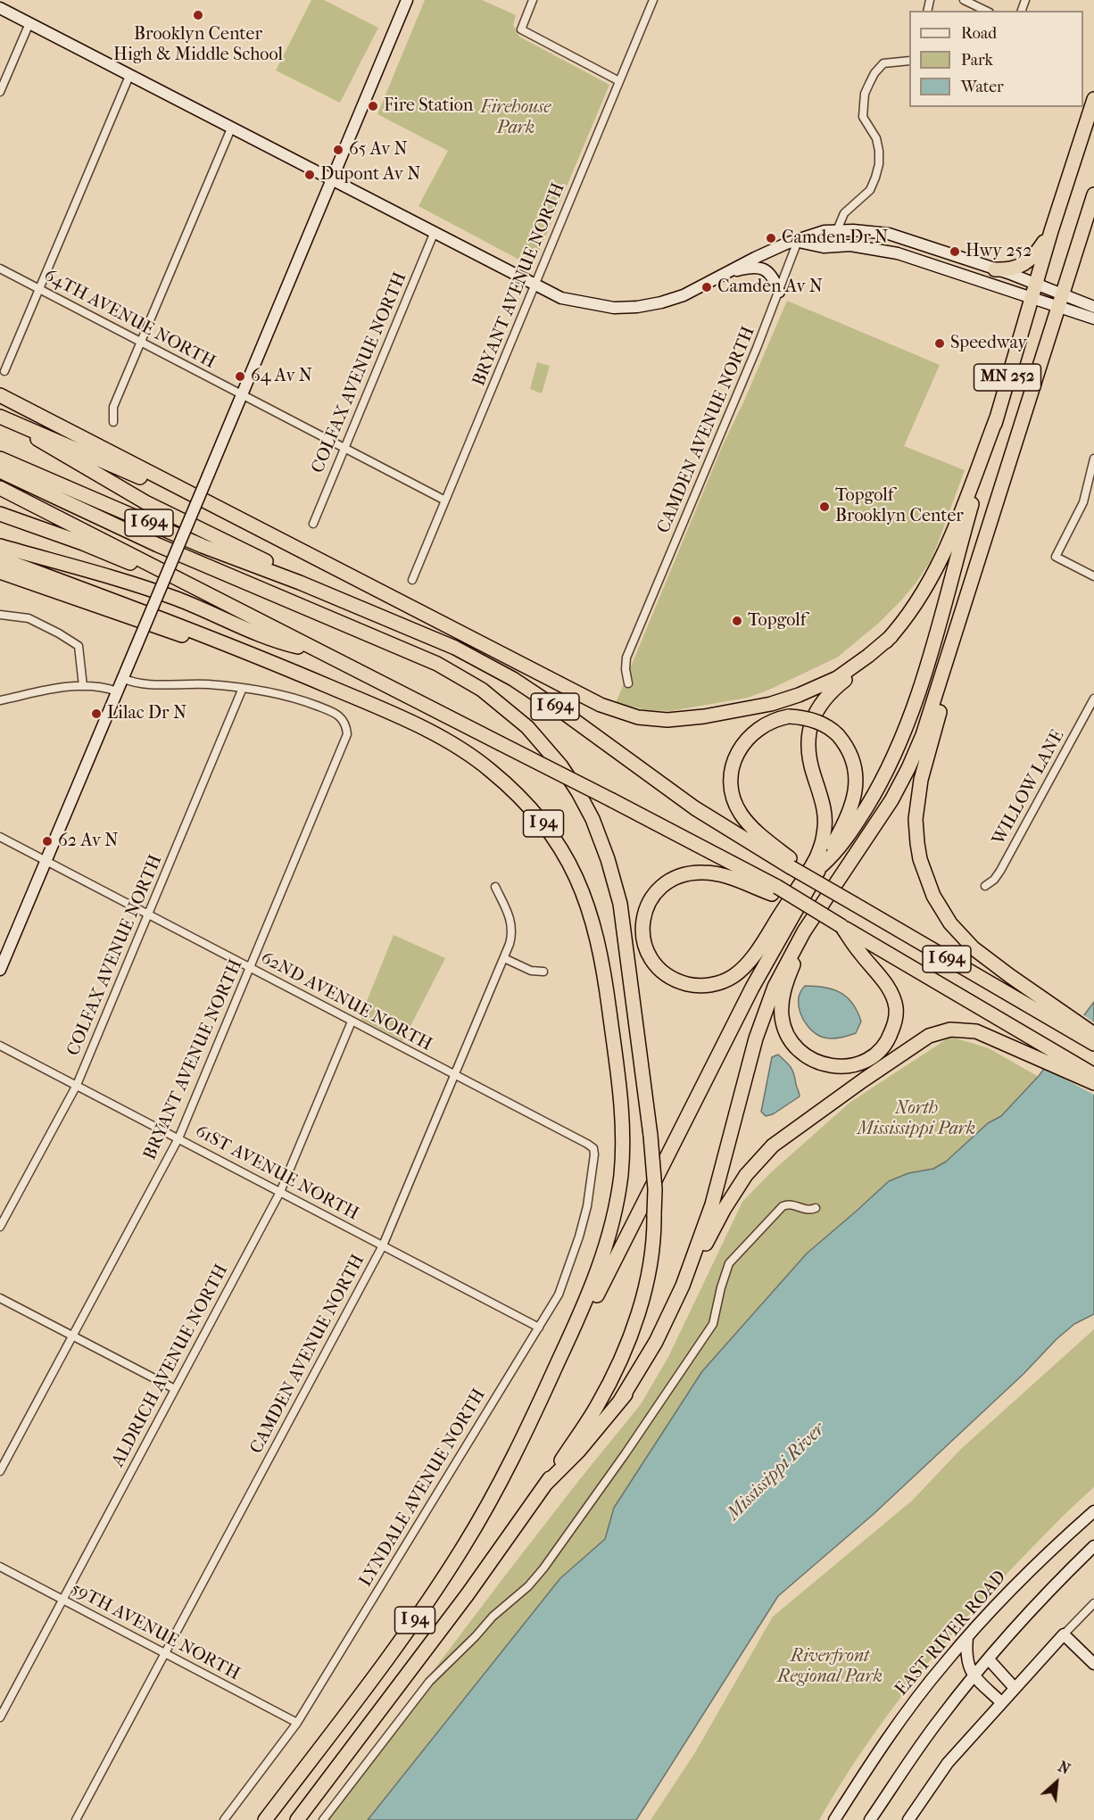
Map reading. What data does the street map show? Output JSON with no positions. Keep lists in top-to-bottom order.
{
  "streets": {
    "highway": ["MN 252", "I 694", "I 94"],
    "street": [
      "BRYANT AVENUE NORTH",
      "64TH AVENUE NORTH",
      "COLFAX AVENUE NORTH",
      "CAMDEN AVENUE NORTH",
      "WILLOW LANE",
      "62ND AVENUE NORTH",
      "61ST AVENUE NORTH",
      "ALDRICH AVENUE NORTH",
      "LYNDALE AVENUE NORTH",
      "59TH AVENUE NORTH",
      "EAST RIVER ROAD"
    ]
  },
  "crossings": [
    ["BRYANT AVENUE NORTH", "64TH AVENUE NORTH"],
    ["BRYANT AVENUE NORTH", "COLFAX AVENUE NORTH"],
    ["BRYANT AVENUE NORTH", "62ND AVENUE NORTH"],
    ["BRYANT AVENUE NORTH", "61ST AVENUE NORTH"],
    ["64TH AVENUE NORTH", "COLFAX AVENUE NORTH"],
    ["COLFAX AVENUE NORTH", "62ND AVENUE NORTH"],
    ["COLFAX AVENUE NORTH", "61ST AVENUE NORTH"],
    ["CAMDEN AVENUE NORTH", "62ND AVENUE NORTH"],
    ["CAMDEN AVENUE NORTH", "61ST AVENUE NORTH"],
    ["CAMDEN AVENUE NORTH", "59TH AVENUE NORTH"],
    ["62ND AVENUE NORTH", "ALDRICH AVENUE NORTH"],
    ["62ND AVENUE NORTH", "LYNDALE AVENUE NORTH"],
    ["61ST AVENUE NORTH", "ALDRICH AVENUE NORTH"],
    ["61ST AVENUE NORTH", "LYNDALE AVENUE NORTH"],
    ["ALDRICH AVENUE NORTH", "59TH AVENUE NORTH"],
    ["LYNDALE AVENUE NORTH", "59TH AVENUE NORTH"]
  ],
  "water": ["Mississippi River"],
  "parks": ["Firehouse Park", "North Mississippi Park", "Riverfront Regional Park"],
  "places": [
    "Brooklyn Center High & Middle School",
    "Fire Station",
    "65 Av N",
    "Dupont Av N",
    "Camden Dr N",
    "Hwy 252",
    "Camden Av N",
    "Speedway",
    "64 Av N",
    "Topgolf Brooklyn Center",
    "Topgolf",
    "Lilac Dr N",
    "62 Av N"
  ],
  "legend": ["Road", "Park", "Water"],
  "north": "top right"
}
